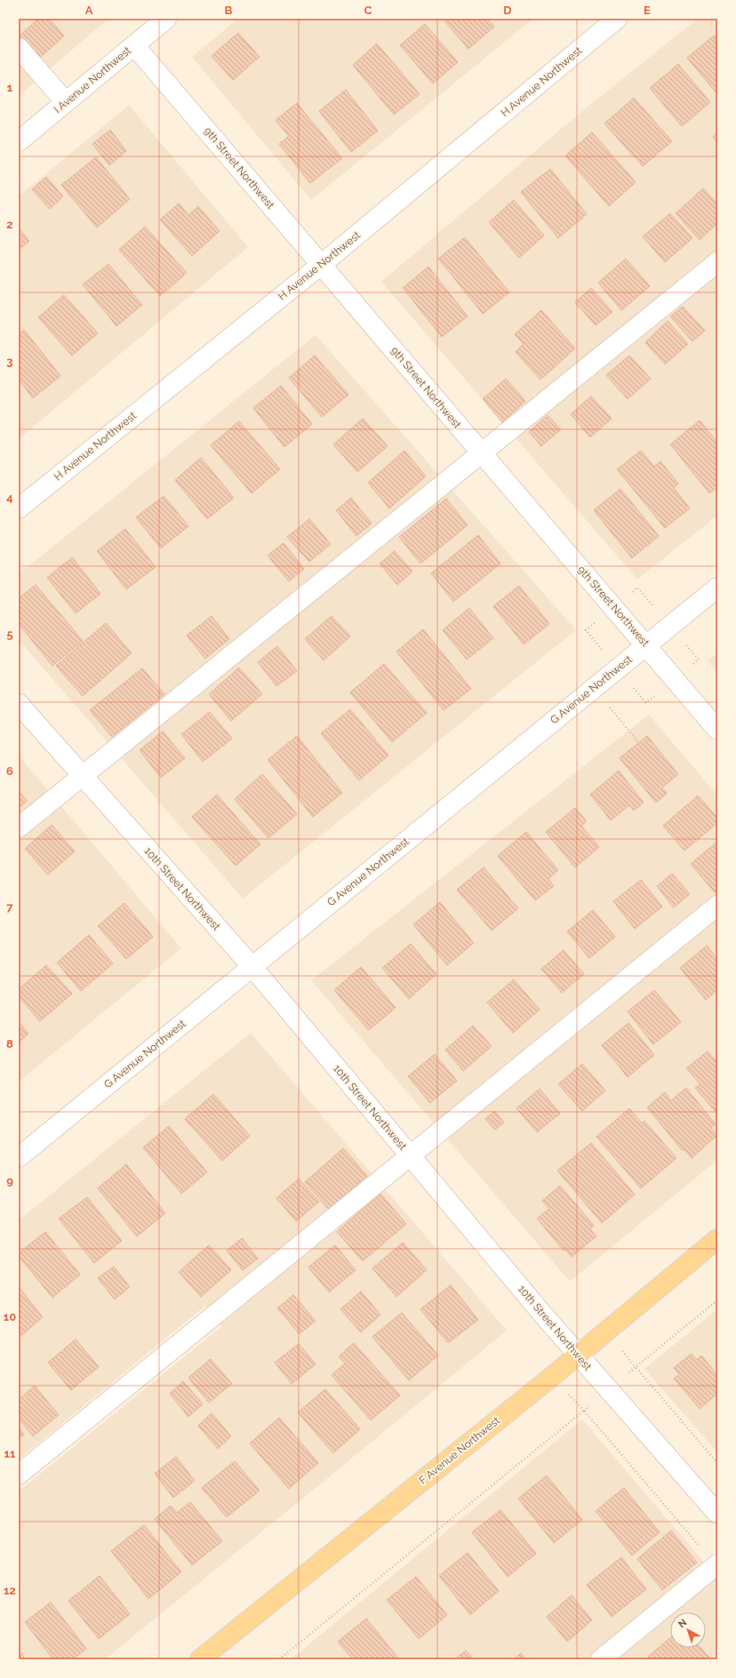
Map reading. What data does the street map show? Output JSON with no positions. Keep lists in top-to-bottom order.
{
  "streets": {
    "main road": ["F Avenue Northwest"],
    "street": [
      "I Avenue Northwest",
      "H Avenue Northwest",
      "9th Street Northwest",
      "G Avenue Northwest",
      "10th Street Northwest"
    ]
  },
  "crossings": [
    ["I Avenue Northwest", "9th Street Northwest"],
    ["H Avenue Northwest", "9th Street Northwest"],
    ["9th Street Northwest", "G Avenue Northwest"],
    ["G Avenue Northwest", "10th Street Northwest"],
    ["10th Street Northwest", "F Avenue Northwest"]
  ],
  "north": "top left",
  "grid": {
    "columns": [
      "A",
      "B",
      "C",
      "D",
      "E"
    ],
    "rows": [
      "1",
      "2",
      "3",
      "4",
      "5",
      "6",
      "7",
      "8",
      "9",
      "10",
      "11",
      "12"
    ]
  }
}
